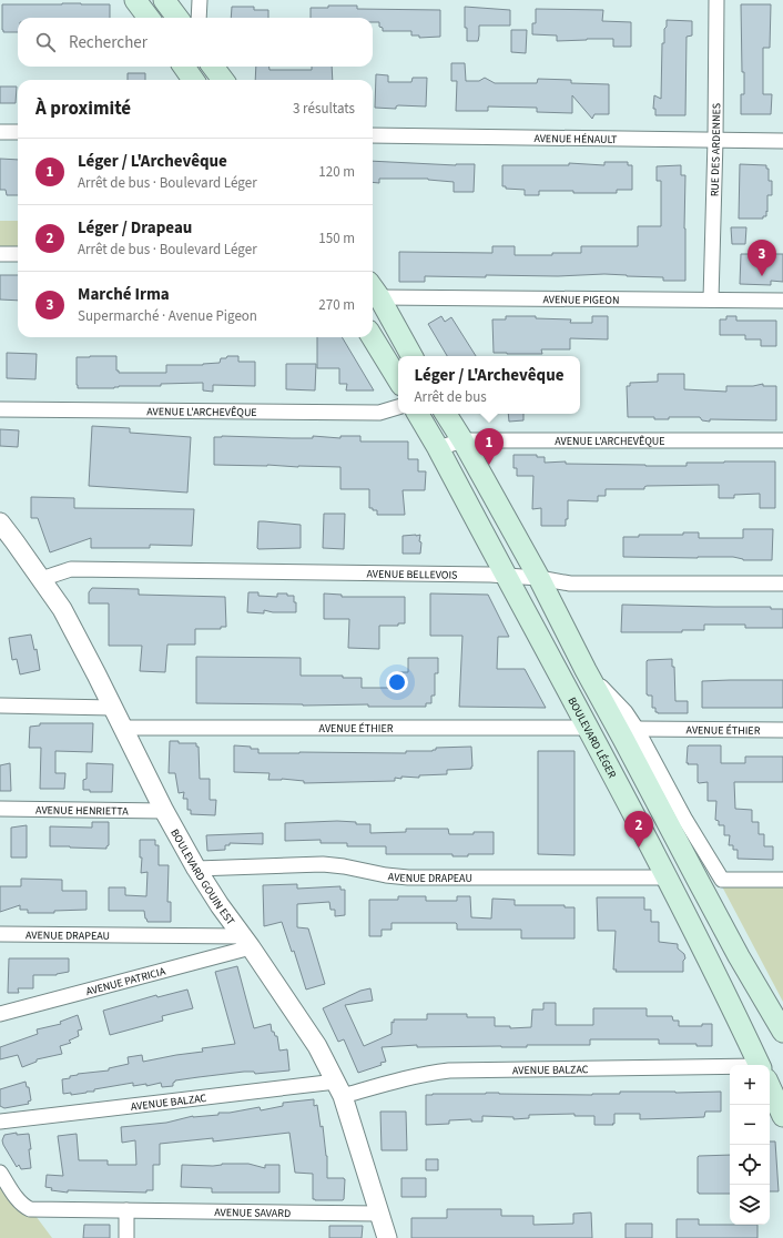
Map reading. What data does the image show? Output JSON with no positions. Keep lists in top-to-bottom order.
{
  "streets": {
    "main road": ["BOULEVARD LÉGER"],
    "street": [
      "AVENUE HÉNAULT",
      "RUE DES ARDENNES",
      "AVENUE PIGEON",
      "AVENUE L'ARCHEVÊQUE",
      "AVENUE BELLEVOIS",
      "AVENUE ÉTHIER",
      "AVENUE HENRIETTA",
      "BOULEVARD GOUIN EST",
      "AVENUE DRAPEAU",
      "AVENUE PATRICIA",
      "AVENUE BALZAC",
      "AVENUE SAVARD"
    ]
  },
  "crossings": [
    ["AVENUE HÉNAULT", "RUE DES ARDENNES"],
    ["RUE DES ARDENNES", "AVENUE PIGEON"],
    ["AVENUE L'ARCHEVÊQUE", "BOULEVARD LÉGER"],
    ["AVENUE BELLEVOIS", "BOULEVARD LÉGER"],
    ["AVENUE BELLEVOIS", "BOULEVARD GOUIN EST"],
    ["AVENUE ÉTHIER", "BOULEVARD LÉGER"],
    ["AVENUE ÉTHIER", "BOULEVARD GOUIN EST"],
    ["BOULEVARD LÉGER", "AVENUE DRAPEAU"],
    ["AVENUE HENRIETTA", "BOULEVARD GOUIN EST"],
    ["BOULEVARD GOUIN EST", "AVENUE DRAPEAU"],
    ["BOULEVARD GOUIN EST", "AVENUE PATRICIA"],
    ["BOULEVARD GOUIN EST", "AVENUE BALZAC"],
    ["BOULEVARD GOUIN EST", "AVENUE SAVARD"],
    ["AVENUE DRAPEAU", "AVENUE PATRICIA"]
  ],
  "page": {
    "search": "Rechercher",
    "heading": ["À proximité", "3 résultats"],
    "list": [
      {
        "mark": "1",
        "name": "Léger / L'Archevêque",
        "note": "Arrêt de bus · Boulevard Léger",
        "value": "120 m"
      },
      {
        "mark": "2",
        "name": "Léger / Drapeau",
        "note": "Arrêt de bus · Boulevard Léger",
        "value": "150 m"
      },
      {
        "mark": "3",
        "name": "Marché Irma",
        "note": "Supermarché · Avenue Pigeon",
        "value": "270 m"
      }
    ],
    "pins": ["3", "1", "2"],
    "popup": ["Léger / L'Archevêque", "Arrêt de bus"],
    "map_buttons": ["+", "−"]
  }
}
